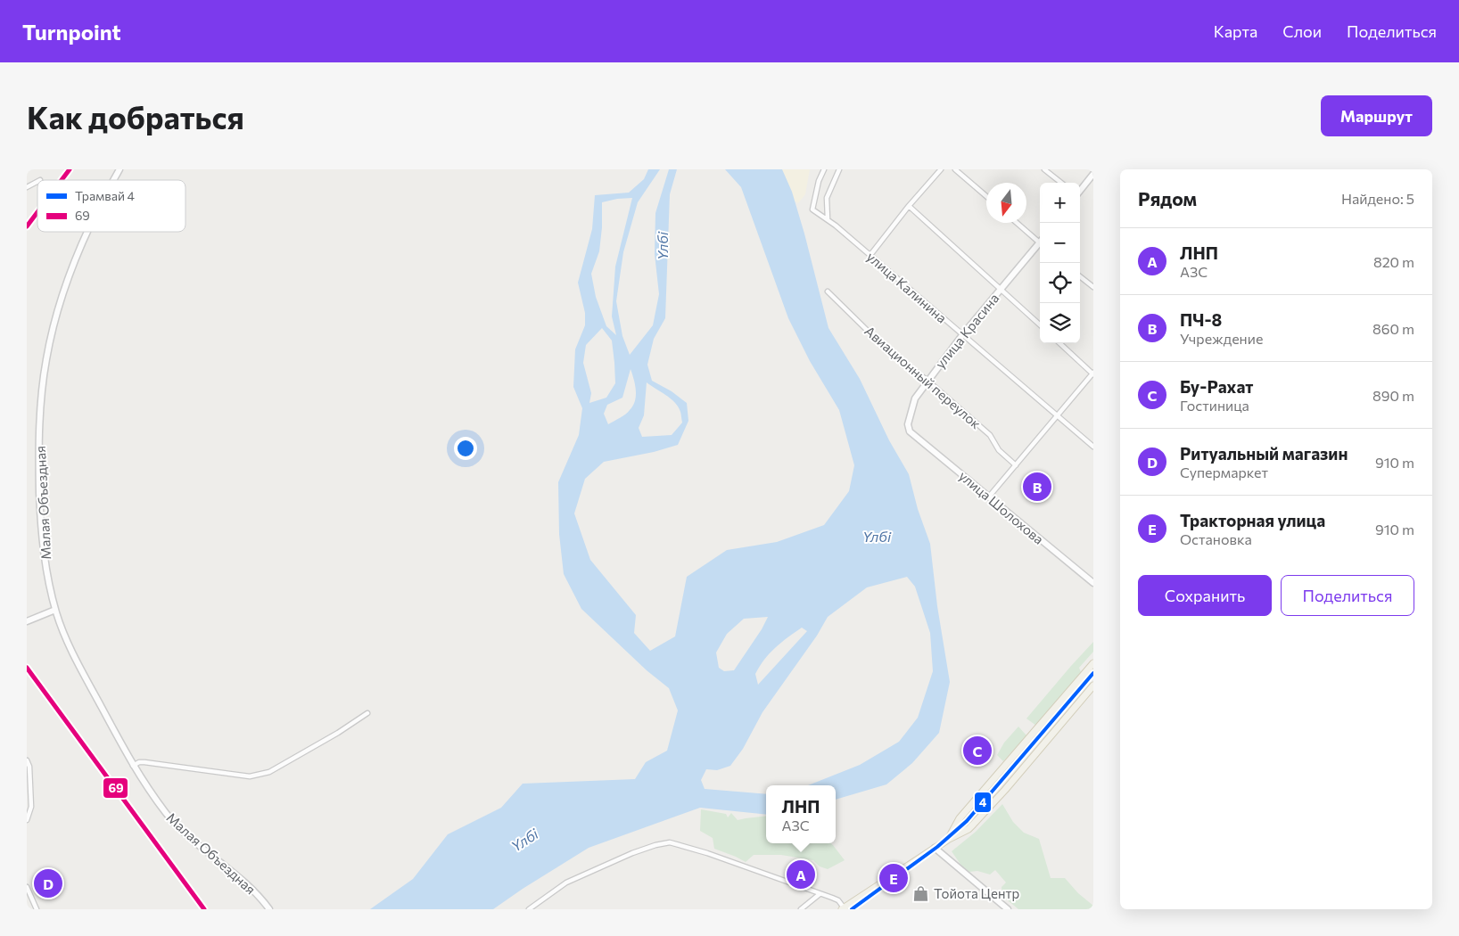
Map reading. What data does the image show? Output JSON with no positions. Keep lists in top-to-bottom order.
{
  "streets": {
    "main road": ["улица Красина", "Малая Объездная", "улица Шолохова"],
    "street": ["улица Калинина", "Авиационный переулок"]
  },
  "crossings": [
    ["улица Калинина", "улица Красина"],
    ["улица Красина", "Авиационный переулок"],
    ["улица Красина", "улица Шолохова"]
  ],
  "water": ["Үлбі"],
  "places": {
    "shop": ["Тойота Центр"]
  },
  "lines": ["transit line 69", "tram line 4"],
  "legend": ["Трамвай 4", "69"],
  "north": "bottom",
  "page": {
    "header": "Turnpoint",
    "nav": ["Карта", "Слои", "Поделиться"],
    "buttons": [
      "Маршрут",
      ["Сохранить", "Поделиться"]
    ],
    "title": "Как добраться",
    "heading": ["Рядом", "Найдено: 5"],
    "map_buttons": ["+", "−"],
    "list": [
      {
        "mark": "A",
        "name": "ЛНП",
        "note": "АЗС",
        "value": "820 m"
      },
      {
        "mark": "B",
        "name": "ПЧ-8",
        "note": "Учреждение",
        "value": "860 m"
      },
      {
        "mark": "C",
        "name": "Бу-Рахат",
        "note": "Гостиница",
        "value": "890 m"
      },
      {
        "mark": "D",
        "name": "Ритуальный магазин",
        "note": "Супермаркет",
        "value": "910 m"
      },
      {
        "mark": "E",
        "name": "Тракторная улица",
        "note": "Остановка",
        "value": "910 m"
      }
    ],
    "pins": [
      "B",
      "C",
      "A",
      "E",
      "D"
    ],
    "popup": ["ЛНП", "АЗС"]
  }
}
